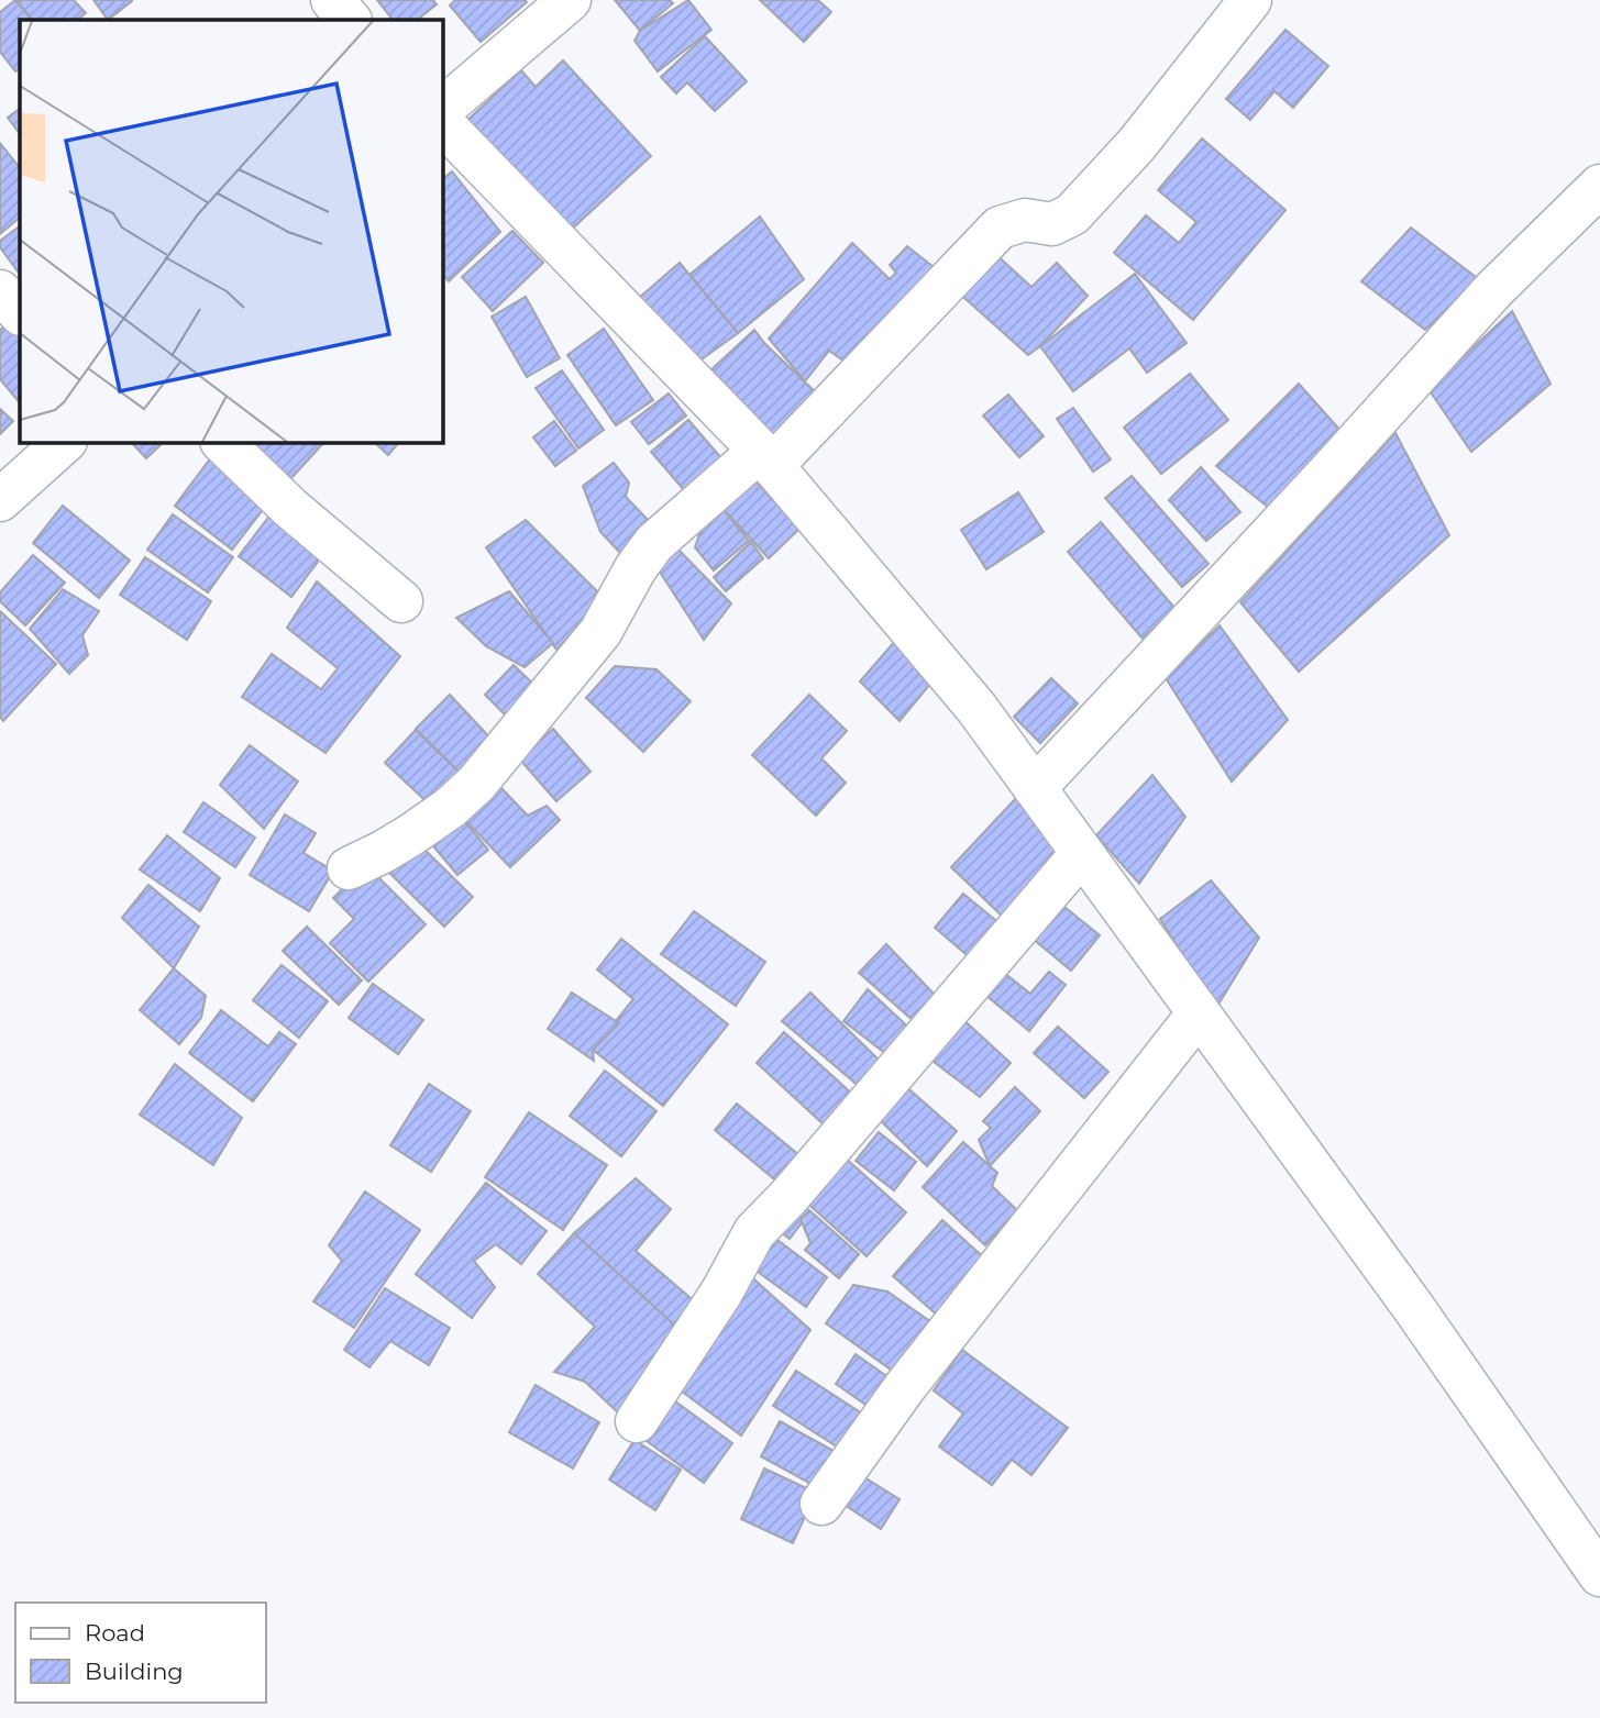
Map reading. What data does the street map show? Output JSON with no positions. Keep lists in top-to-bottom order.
{
  "legend": ["Road", "Building"]
}
